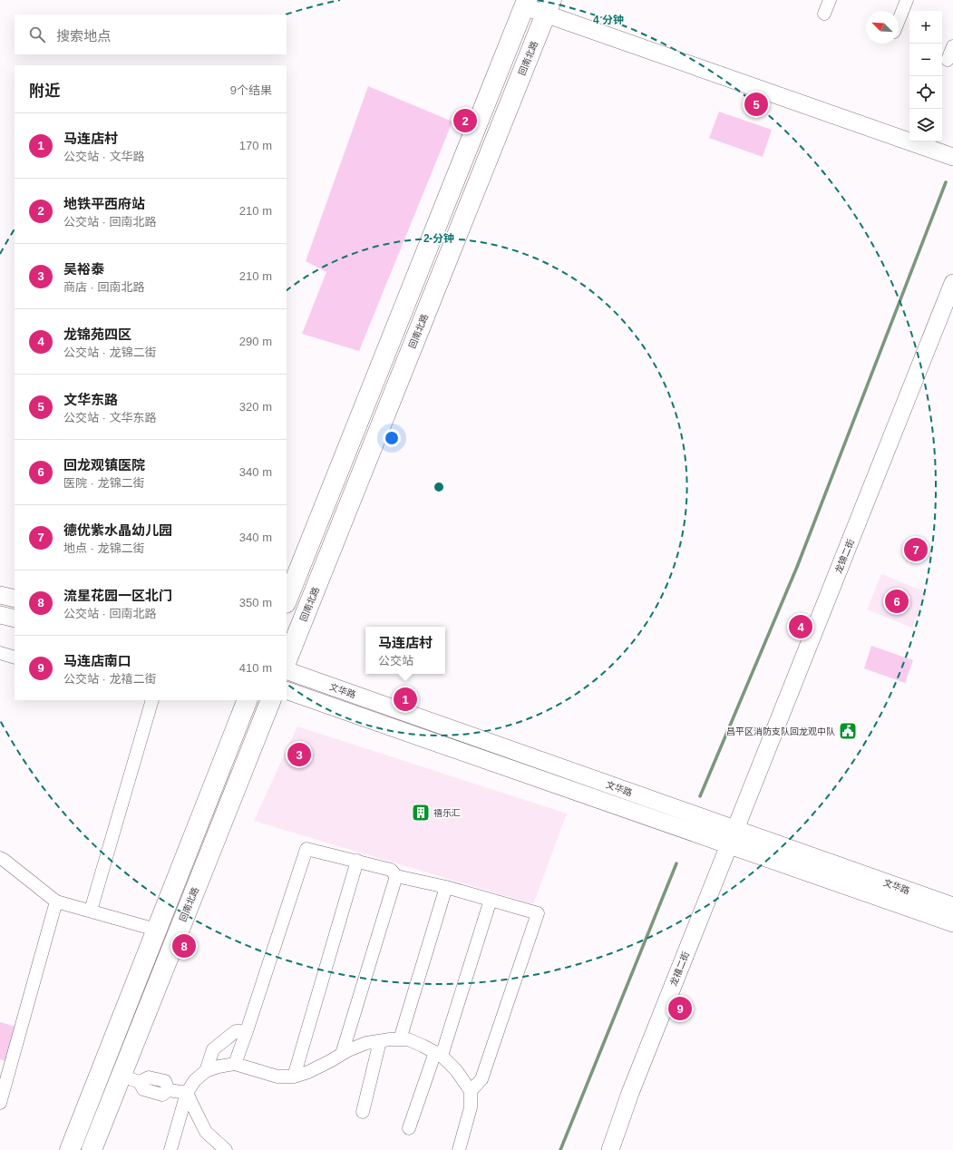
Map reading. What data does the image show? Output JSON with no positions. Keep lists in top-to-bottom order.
{
  "streets": {
    "main road": ["回南北路"],
    "street": ["龙锦二街", "文华路", "龙禧二街"]
  },
  "crossings": [
    ["龙锦二街", "文华路"],
    ["龙锦二街", "龙禧二街"],
    ["文华路", "龙禧二街"]
  ],
  "places": {
    "public building": ["昌平区消防支队回龙观中队"],
    "building": ["禧乐汇"]
  },
  "north": "top left",
  "page": {
    "map_buttons": ["+", "−"],
    "search": "搜索地点",
    "heading": ["附近", "9个结果"],
    "pins": [
      "5",
      "2",
      "7",
      "6",
      "4",
      "1",
      "3",
      "8",
      "9"
    ],
    "list": [
      {
        "mark": "1",
        "name": "马连店村",
        "note": "公交站 · 文华路",
        "value": "170 m"
      },
      {
        "mark": "2",
        "name": "地铁平西府站",
        "note": "公交站 · 回南北路",
        "value": "210 m"
      },
      {
        "mark": "3",
        "name": "吴裕泰",
        "note": "商店 · 回南北路",
        "value": "210 m"
      },
      {
        "mark": "4",
        "name": "龙锦苑四区",
        "note": "公交站 · 龙锦二街",
        "value": "290 m"
      },
      {
        "mark": "5",
        "name": "文华东路",
        "note": "公交站 · 文华东路",
        "value": "320 m"
      },
      {
        "mark": "6",
        "name": "回龙观镇医院",
        "note": "医院 · 龙锦二街",
        "value": "340 m"
      },
      {
        "mark": "7",
        "name": "德优紫水晶幼儿园",
        "note": "地点 · 龙锦二街",
        "value": "340 m"
      },
      {
        "mark": "8",
        "name": "流星花园一区北门",
        "note": "公交站 · 回南北路",
        "value": "350 m"
      },
      {
        "mark": "9",
        "name": "马连店南口",
        "note": "公交站 · 龙禧二街",
        "value": "410 m"
      }
    ],
    "popup": ["马连店村", "公交站"]
  },
  "rings": ["4 分钟", "2 分钟"]
}
